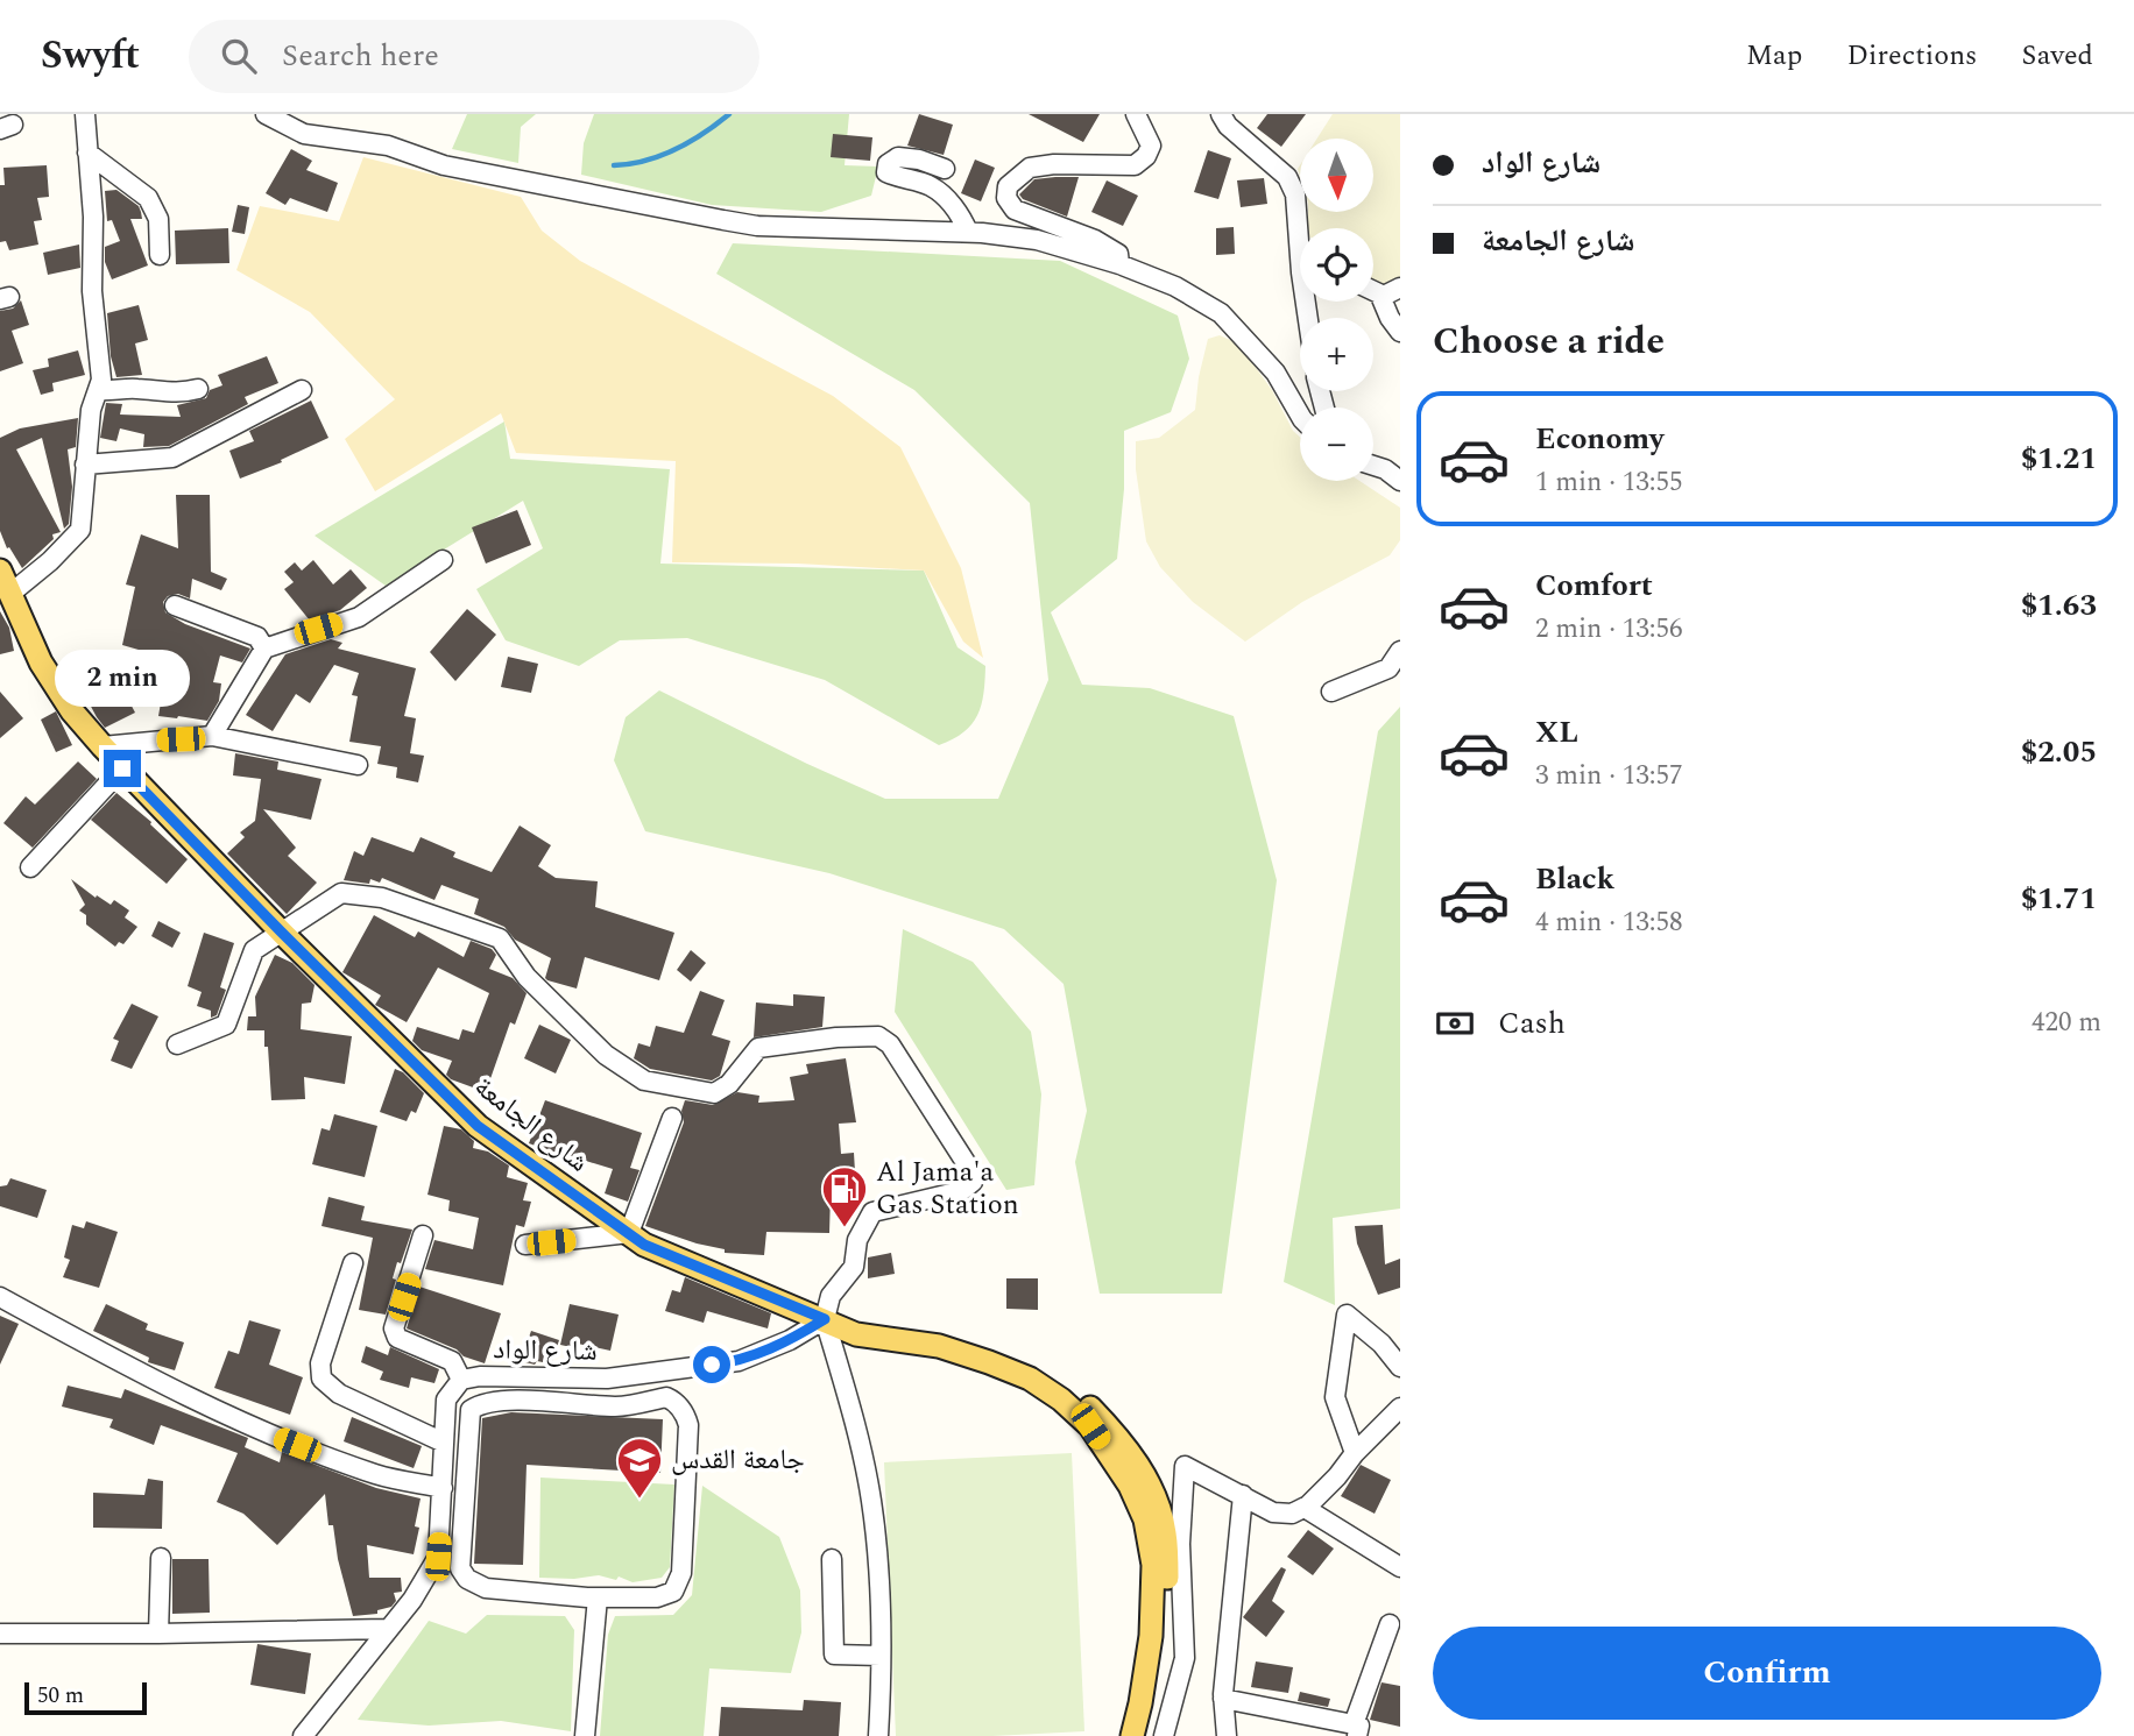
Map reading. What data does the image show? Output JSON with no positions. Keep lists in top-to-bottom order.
{
  "streets": {
    "main road": ["شارع الجامعة"],
    "street": ["شارع الواد"]
  },
  "crossings": [
    ["شارع الجامعة", "شارع الواد"]
  ],
  "places": {
    "fuel station": ["Al Jama'a Gas Station"],
    "school or university": ["جامعة القدس"]
  },
  "scale_bar": "50 m",
  "north": "bottom",
  "page": {
    "header": "Swyft",
    "search": "Search here",
    "nav": ["Map", "Directions", "Saved"],
    "banner": ["شارع الواد", "شارع الجامعة"],
    "map_buttons": ["+", "−"],
    "heading": "Choose a ride",
    "list": [
      {
        "name": "Economy",
        "note": "1 min · 13:55",
        "value": "$1.21"
      },
      {
        "name": "Comfort",
        "note": "2 min · 13:56",
        "value": "$1.63"
      },
      {
        "name": "XL",
        "note": "3 min · 13:57",
        "value": "$2.05"
      },
      {
        "name": "Black",
        "note": "4 min · 13:58",
        "value": "$1.71"
      }
    ],
    "bubble": "2 min",
    "pay": ["Cash", "420 m"],
    "buttons": "Confirm",
    "scale": "50 m"
  }
}
